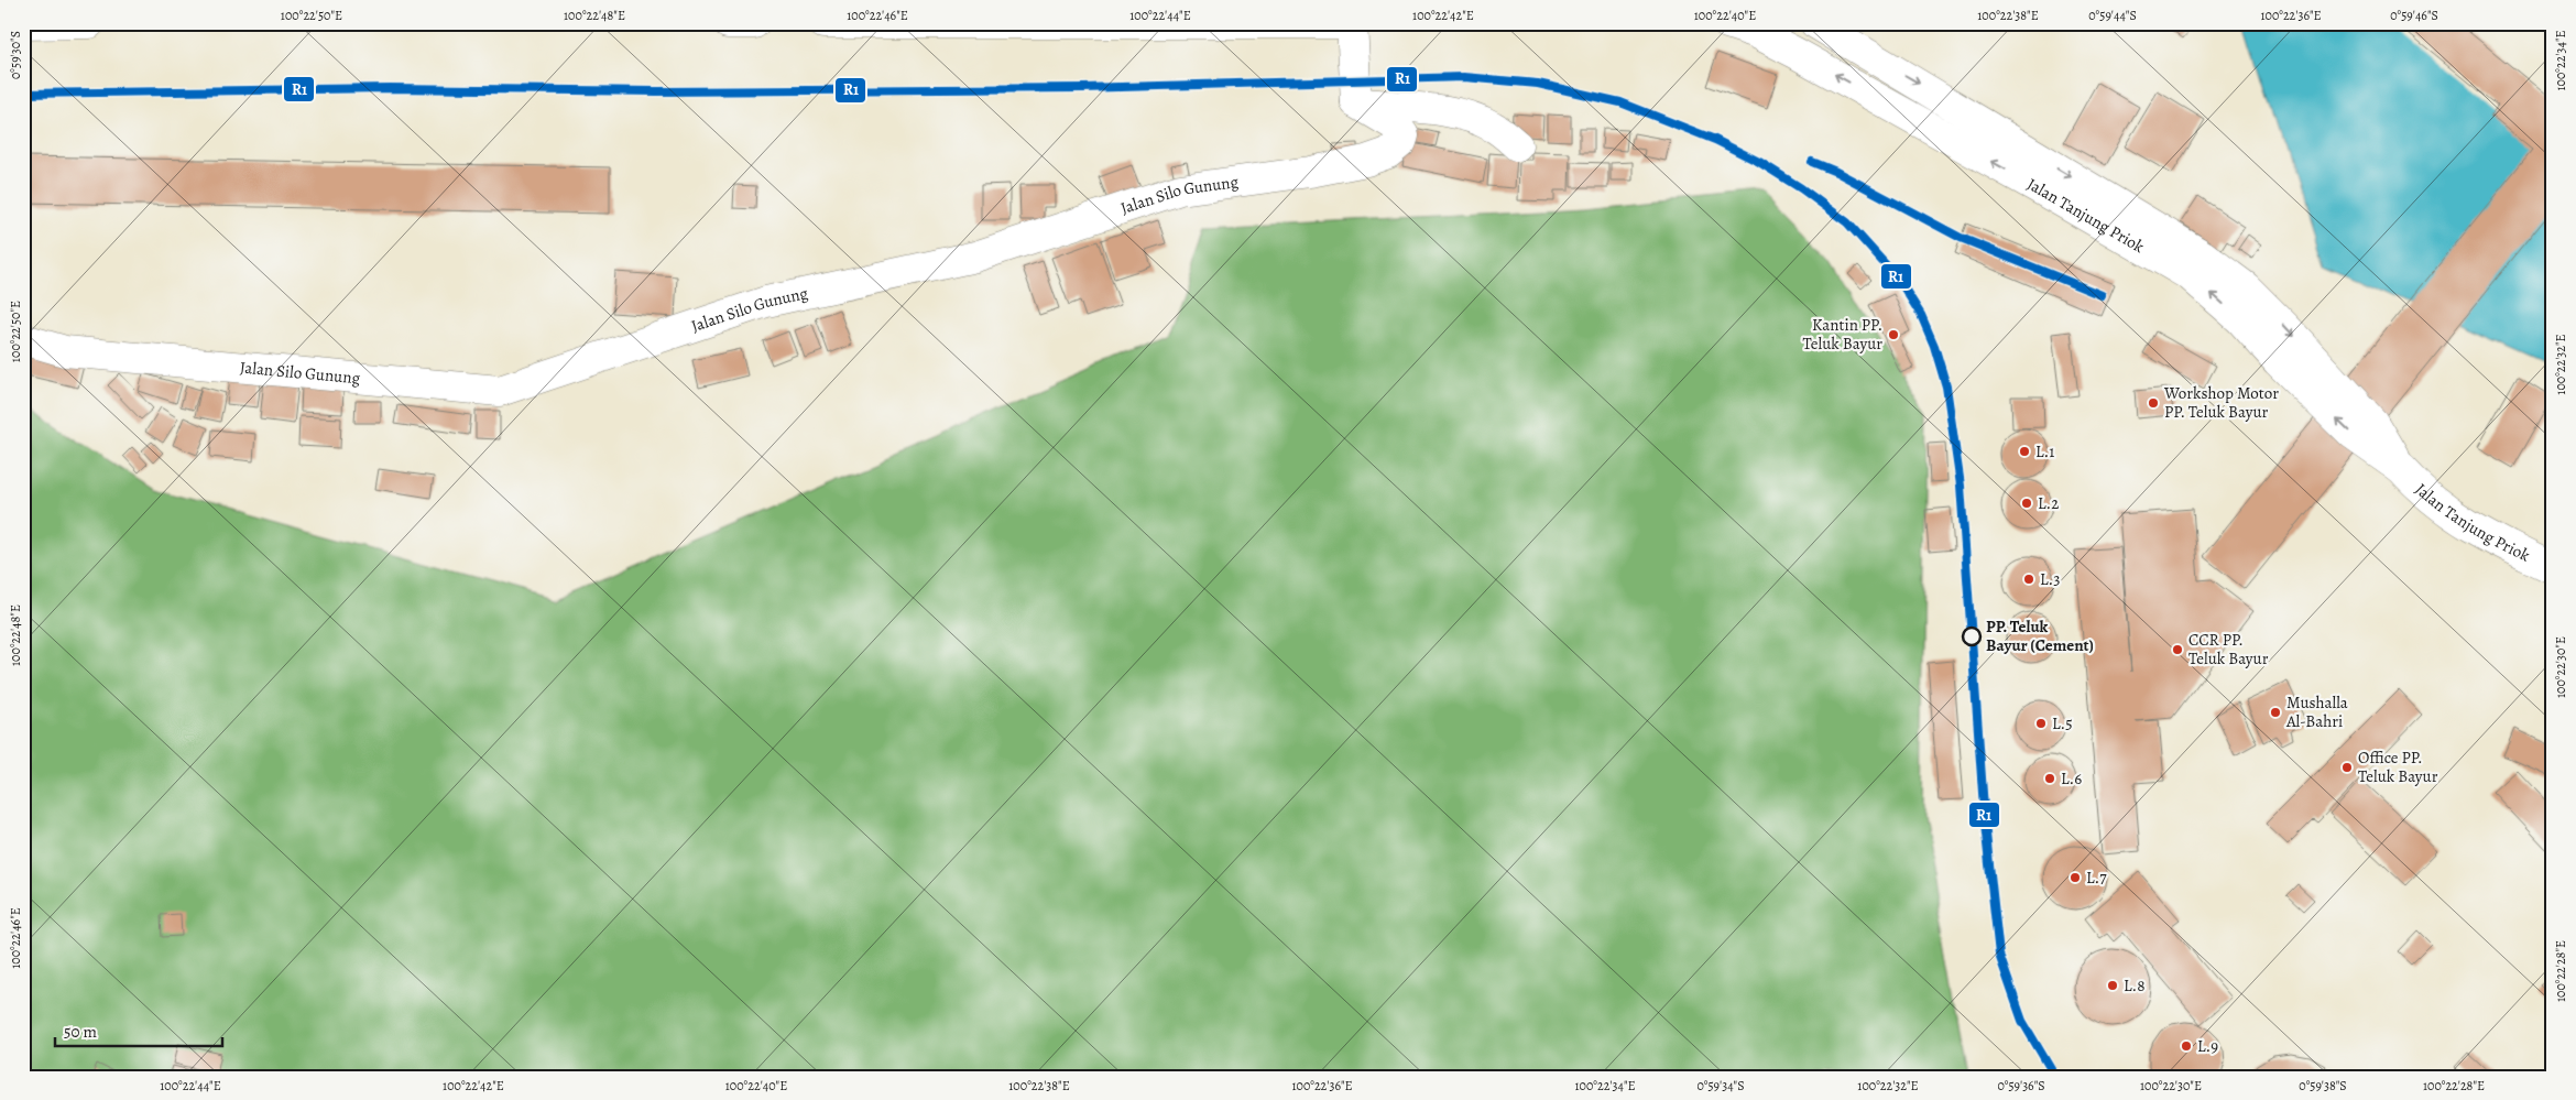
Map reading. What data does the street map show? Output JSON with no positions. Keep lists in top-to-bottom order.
{
  "streets": {
    "main road": ["Jalan Silo Gunung", "Jalan Tanjung Priok"]
  },
  "places": [
    "Kantin PP. Teluk Bayur",
    "Workshop Motor PP. Teluk Bayur",
    "L.1",
    "L.2",
    "L.3",
    "PP. Teluk Bayur (Cement)",
    "CCR PP. Teluk Bayur",
    "Mushalla Al-Bahri",
    "L.5",
    "Office PP. Teluk Bayur",
    "L.6",
    "L.7",
    "L.8",
    "L.9"
  ],
  "lines": ["transit line R1"],
  "scale_bar": "50 m",
  "coordinates": [
    "100°22'50\"E",
    "100°22'48\"E",
    "100°22'46\"E",
    "100°22'44\"E",
    "100°22'42\"E",
    "100°22'40\"E",
    "100°22'38\"E",
    "0°59'44\"S",
    "100°22'36\"E",
    "0°59'46\"S",
    "0°59'30\"S",
    "100°22'34\"E",
    "100°22'32\"E",
    "100°22'30\"E",
    "100°22'28\"E",
    "0°59'34\"S",
    "0°59'36\"S",
    "0°59'38\"S"
  ]
}
